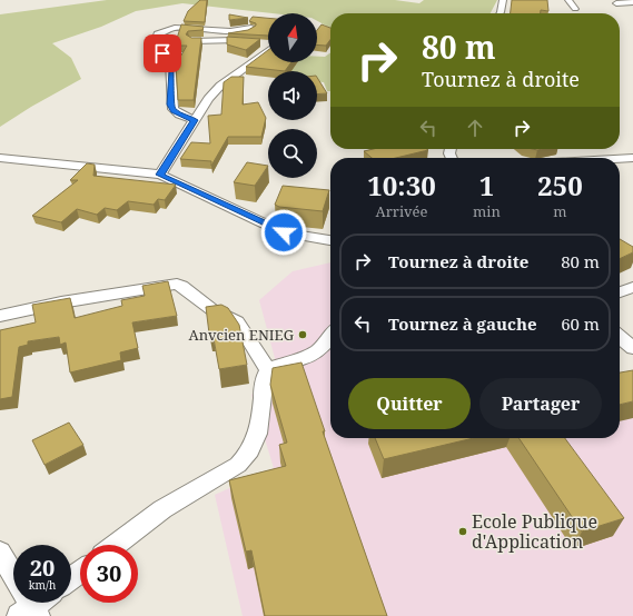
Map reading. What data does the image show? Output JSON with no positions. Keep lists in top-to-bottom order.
{
  "places": ["Anvcien ENIEG", "Ecole Publique d'Application"],
  "north": "top",
  "page": {
    "turn": ["80 m", "Tournez à droite"],
    "eta": [
      "10:30",
      "Arrivée",
      "1",
      "min",
      "250",
      "m"
    ],
    "list": [
      {
        "name": "Tournez à droite",
        "value": "80 m"
      },
      {
        "name": "Tournez à gauche",
        "value": "60 m"
      }
    ],
    "buttons": ["Quitter", "Partager"],
    "speed": "20 km/h",
    "limit": "30"
  }
}
